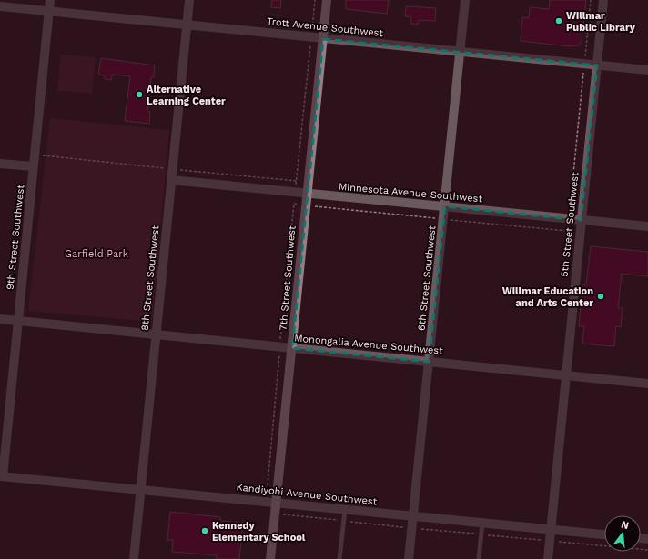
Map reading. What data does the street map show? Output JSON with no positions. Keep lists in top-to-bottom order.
{
  "streets": {
    "main road": ["7th Street Southwest"],
    "street": [
      "Trott Avenue Southwest",
      "Minnesota Avenue Southwest",
      "5th Street Southwest",
      "9th Street Southwest",
      "8th Street Southwest",
      "6th Street Southwest",
      "Monongalia Avenue Southwest",
      "Kandiyohi Avenue Southwest"
    ]
  },
  "crossings": [
    ["Trott Avenue Southwest", "5th Street Southwest"],
    ["Trott Avenue Southwest", "9th Street Southwest"],
    ["Trott Avenue Southwest", "8th Street Southwest"],
    ["Trott Avenue Southwest", "7th Street Southwest"],
    ["Trott Avenue Southwest", "6th Street Southwest"],
    ["Minnesota Avenue Southwest", "5th Street Southwest"],
    ["Minnesota Avenue Southwest", "8th Street Southwest"],
    ["Minnesota Avenue Southwest", "7th Street Southwest"],
    ["Minnesota Avenue Southwest", "6th Street Southwest"],
    ["5th Street Southwest", "Monongalia Avenue Southwest"],
    ["5th Street Southwest", "Kandiyohi Avenue Southwest"],
    ["9th Street Southwest", "Monongalia Avenue Southwest"],
    ["9th Street Southwest", "Kandiyohi Avenue Southwest"],
    ["8th Street Southwest", "Monongalia Avenue Southwest"],
    ["8th Street Southwest", "Kandiyohi Avenue Southwest"],
    ["7th Street Southwest", "Monongalia Avenue Southwest"],
    ["7th Street Southwest", "Kandiyohi Avenue Southwest"],
    ["6th Street Southwest", "Monongalia Avenue Southwest"],
    ["6th Street Southwest", "Kandiyohi Avenue Southwest"]
  ],
  "parks": ["Garfield Park"],
  "places": [
    "Willmar Public Library",
    "Alternative Learning Center",
    "Willmar Education and Arts Center",
    "Kennedy Elementary School"
  ],
  "north": "top"
}
